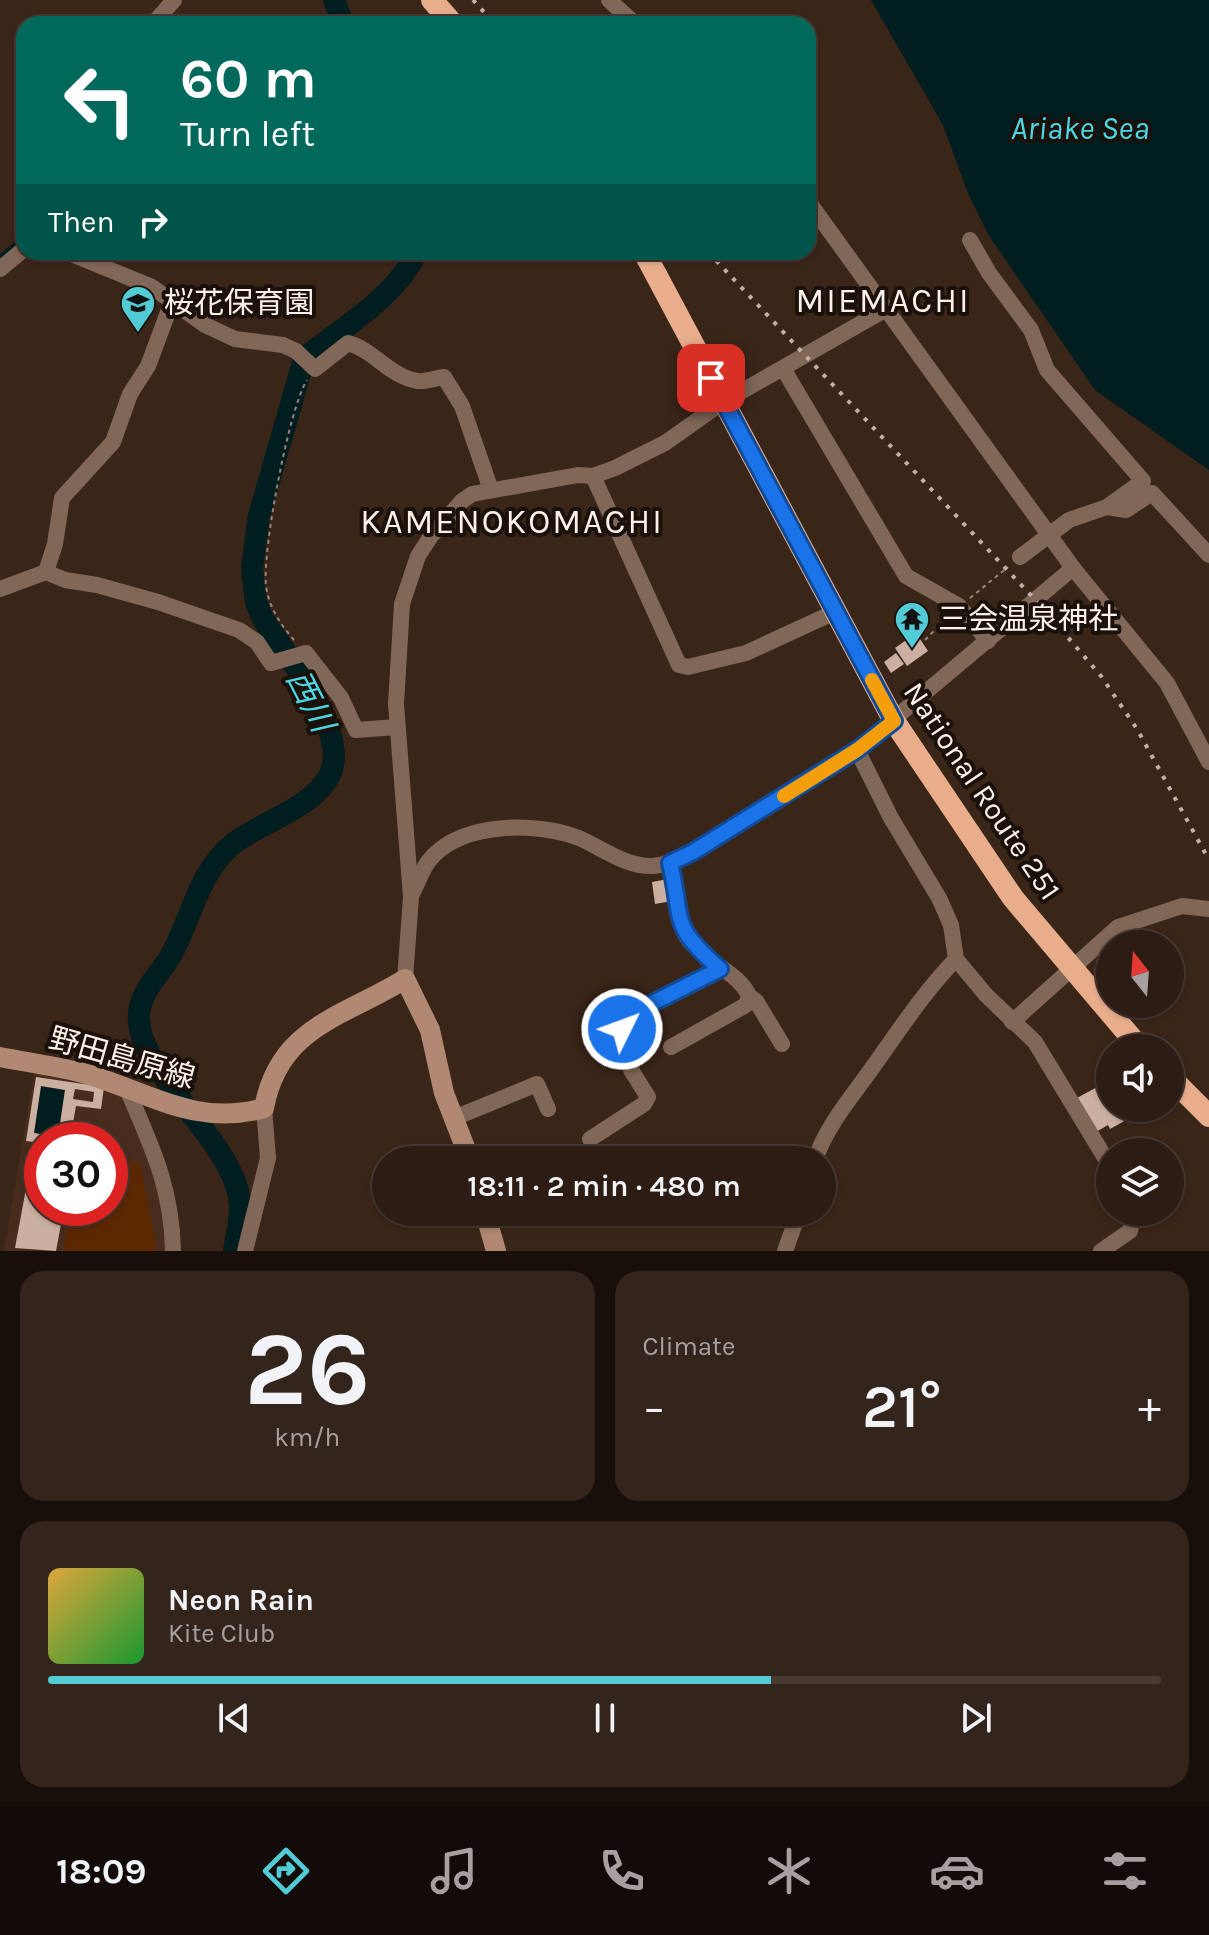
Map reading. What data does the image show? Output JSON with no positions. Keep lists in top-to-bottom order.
{
  "streets": {
    "highway": ["National Route 251"],
    "main road": ["野田島原線"]
  },
  "districts": ["MIEMACHI", "KAMENOKOMACHI"],
  "water": ["Ariake Sea", "西川"],
  "places": {
    "school or university": ["桜花保育園"],
    "temple": ["三会温泉神社"]
  },
  "north": "top",
  "page": {
    "turn": ["60 m", "Turn left"],
    "then": "Then",
    "limit": "30",
    "trip": "18:11 · 2 min · 480 m",
    "tile": [
      ["26", "km/h"],
      "Climate"
    ],
    "heat": ["−", "21°", "+"],
    "song": ["Neon Rain", "Kite Club"],
    "tabs": "18:09"
  }
}
